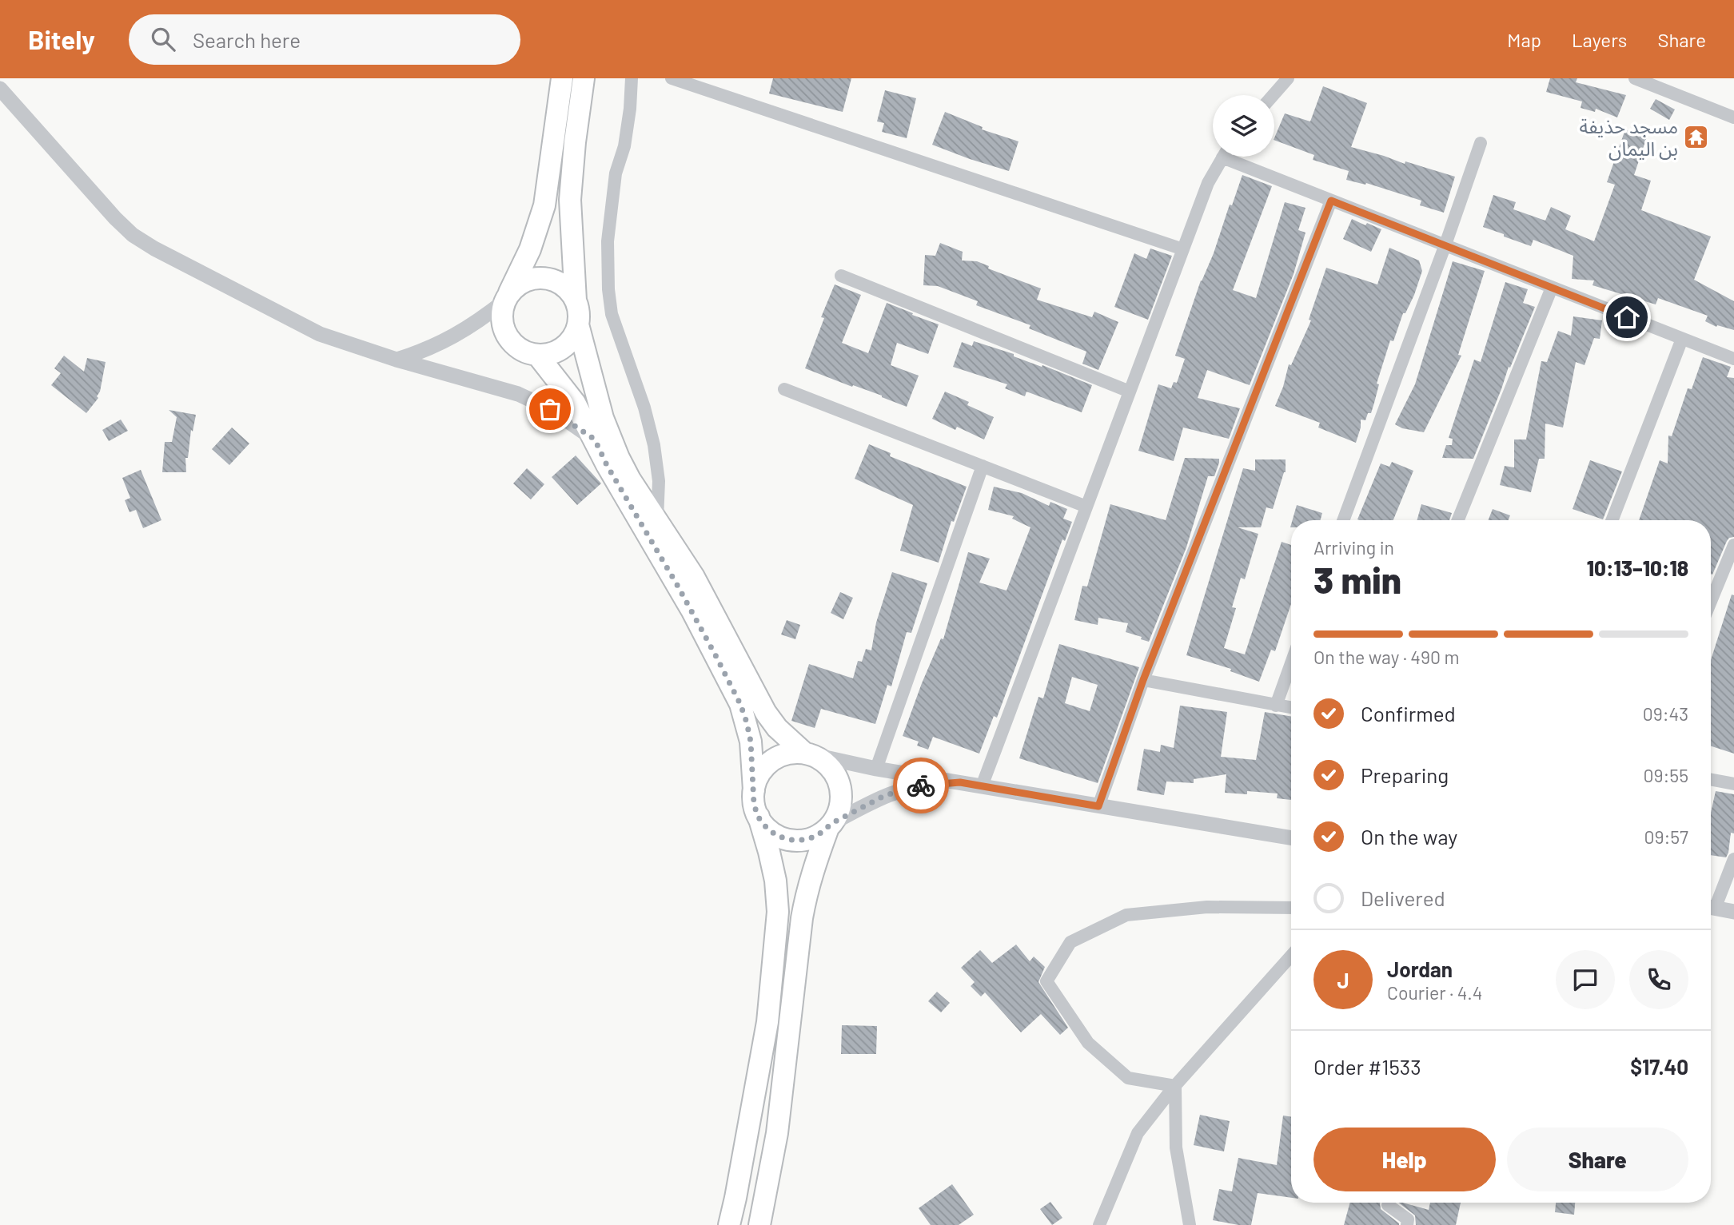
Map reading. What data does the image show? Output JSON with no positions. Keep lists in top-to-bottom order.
{
  "places": {
    "temple": ["مسجد حذيفة بن اليمان"]
  },
  "page": {
    "header": "Bitely",
    "search": "Search here",
    "nav": ["Map", "Layers", "Share"],
    "heading": ["3 min", "Arriving in", "10:13–10:18"],
    "panel": [
      "Jordan",
      "Courier · 4.4",
      "Order #1533",
      "$17.40"
    ],
    "bar": "On the way · 490 m",
    "list": [
      ["Confirmed", "09:43"],
      ["Preparing", "09:55"],
      ["On the way", "09:57"],
      "Delivered"
    ],
    "round": "J",
    "buttons": ["Help", "Share"]
  }
}
